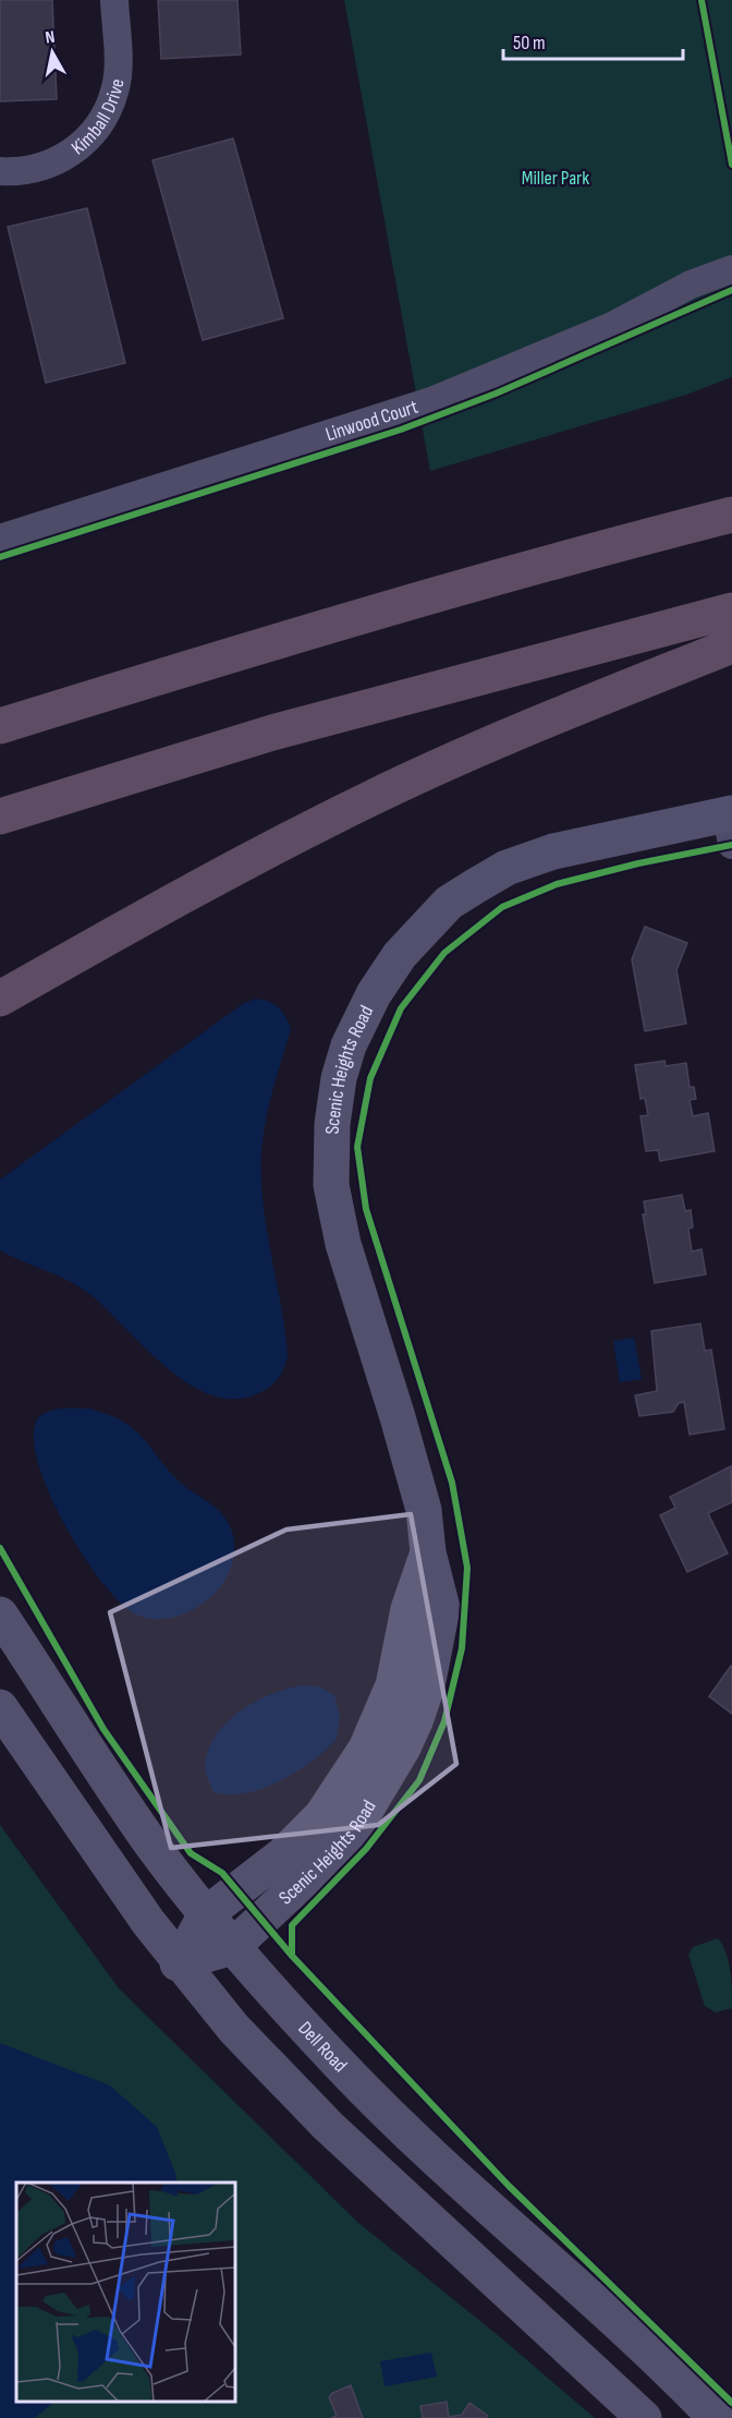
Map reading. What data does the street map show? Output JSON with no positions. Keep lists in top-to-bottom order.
{
  "streets": {
    "main road": ["Scenic Heights Road", "Dell Road"],
    "street": ["Kimball Drive", "Linwood Court"]
  },
  "crossings": [
    ["Scenic Heights Road", "Dell Road"]
  ],
  "parks": ["Miller Park"],
  "scale_bar": "50 m",
  "north": "top"
}
